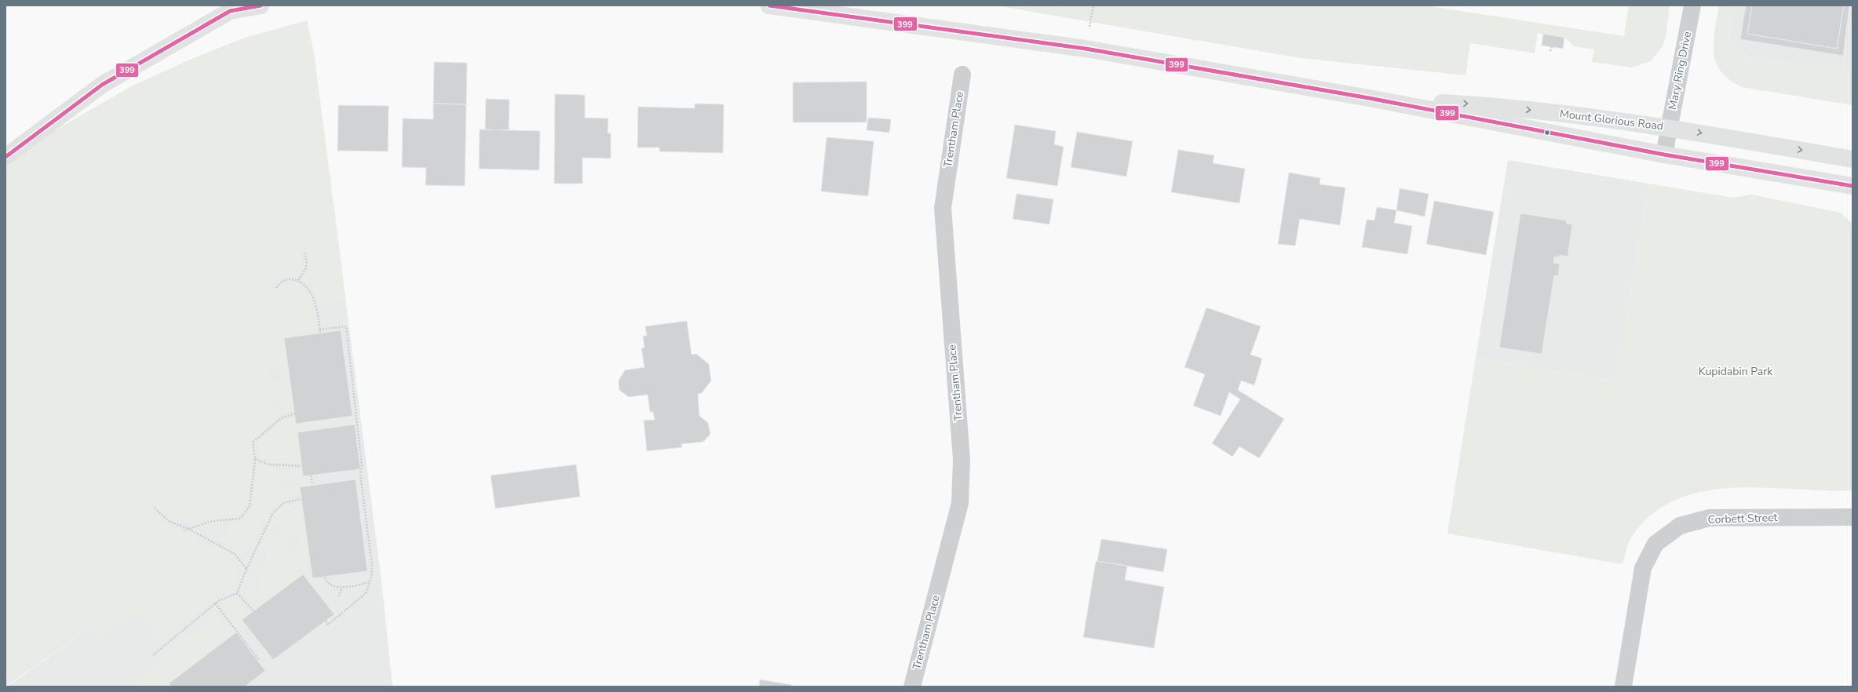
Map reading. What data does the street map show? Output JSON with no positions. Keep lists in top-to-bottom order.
{
  "streets": {
    "main road": ["Mount Glorious Road"],
    "street": ["Mary Ring Drive", "Trentham Place", "Corbett Street"]
  },
  "crossings": [
    ["Mary Ring Drive", "Mount Glorious Road"]
  ],
  "parks": ["Kupidabin Park"],
  "lines": ["transit line 399"]
}
